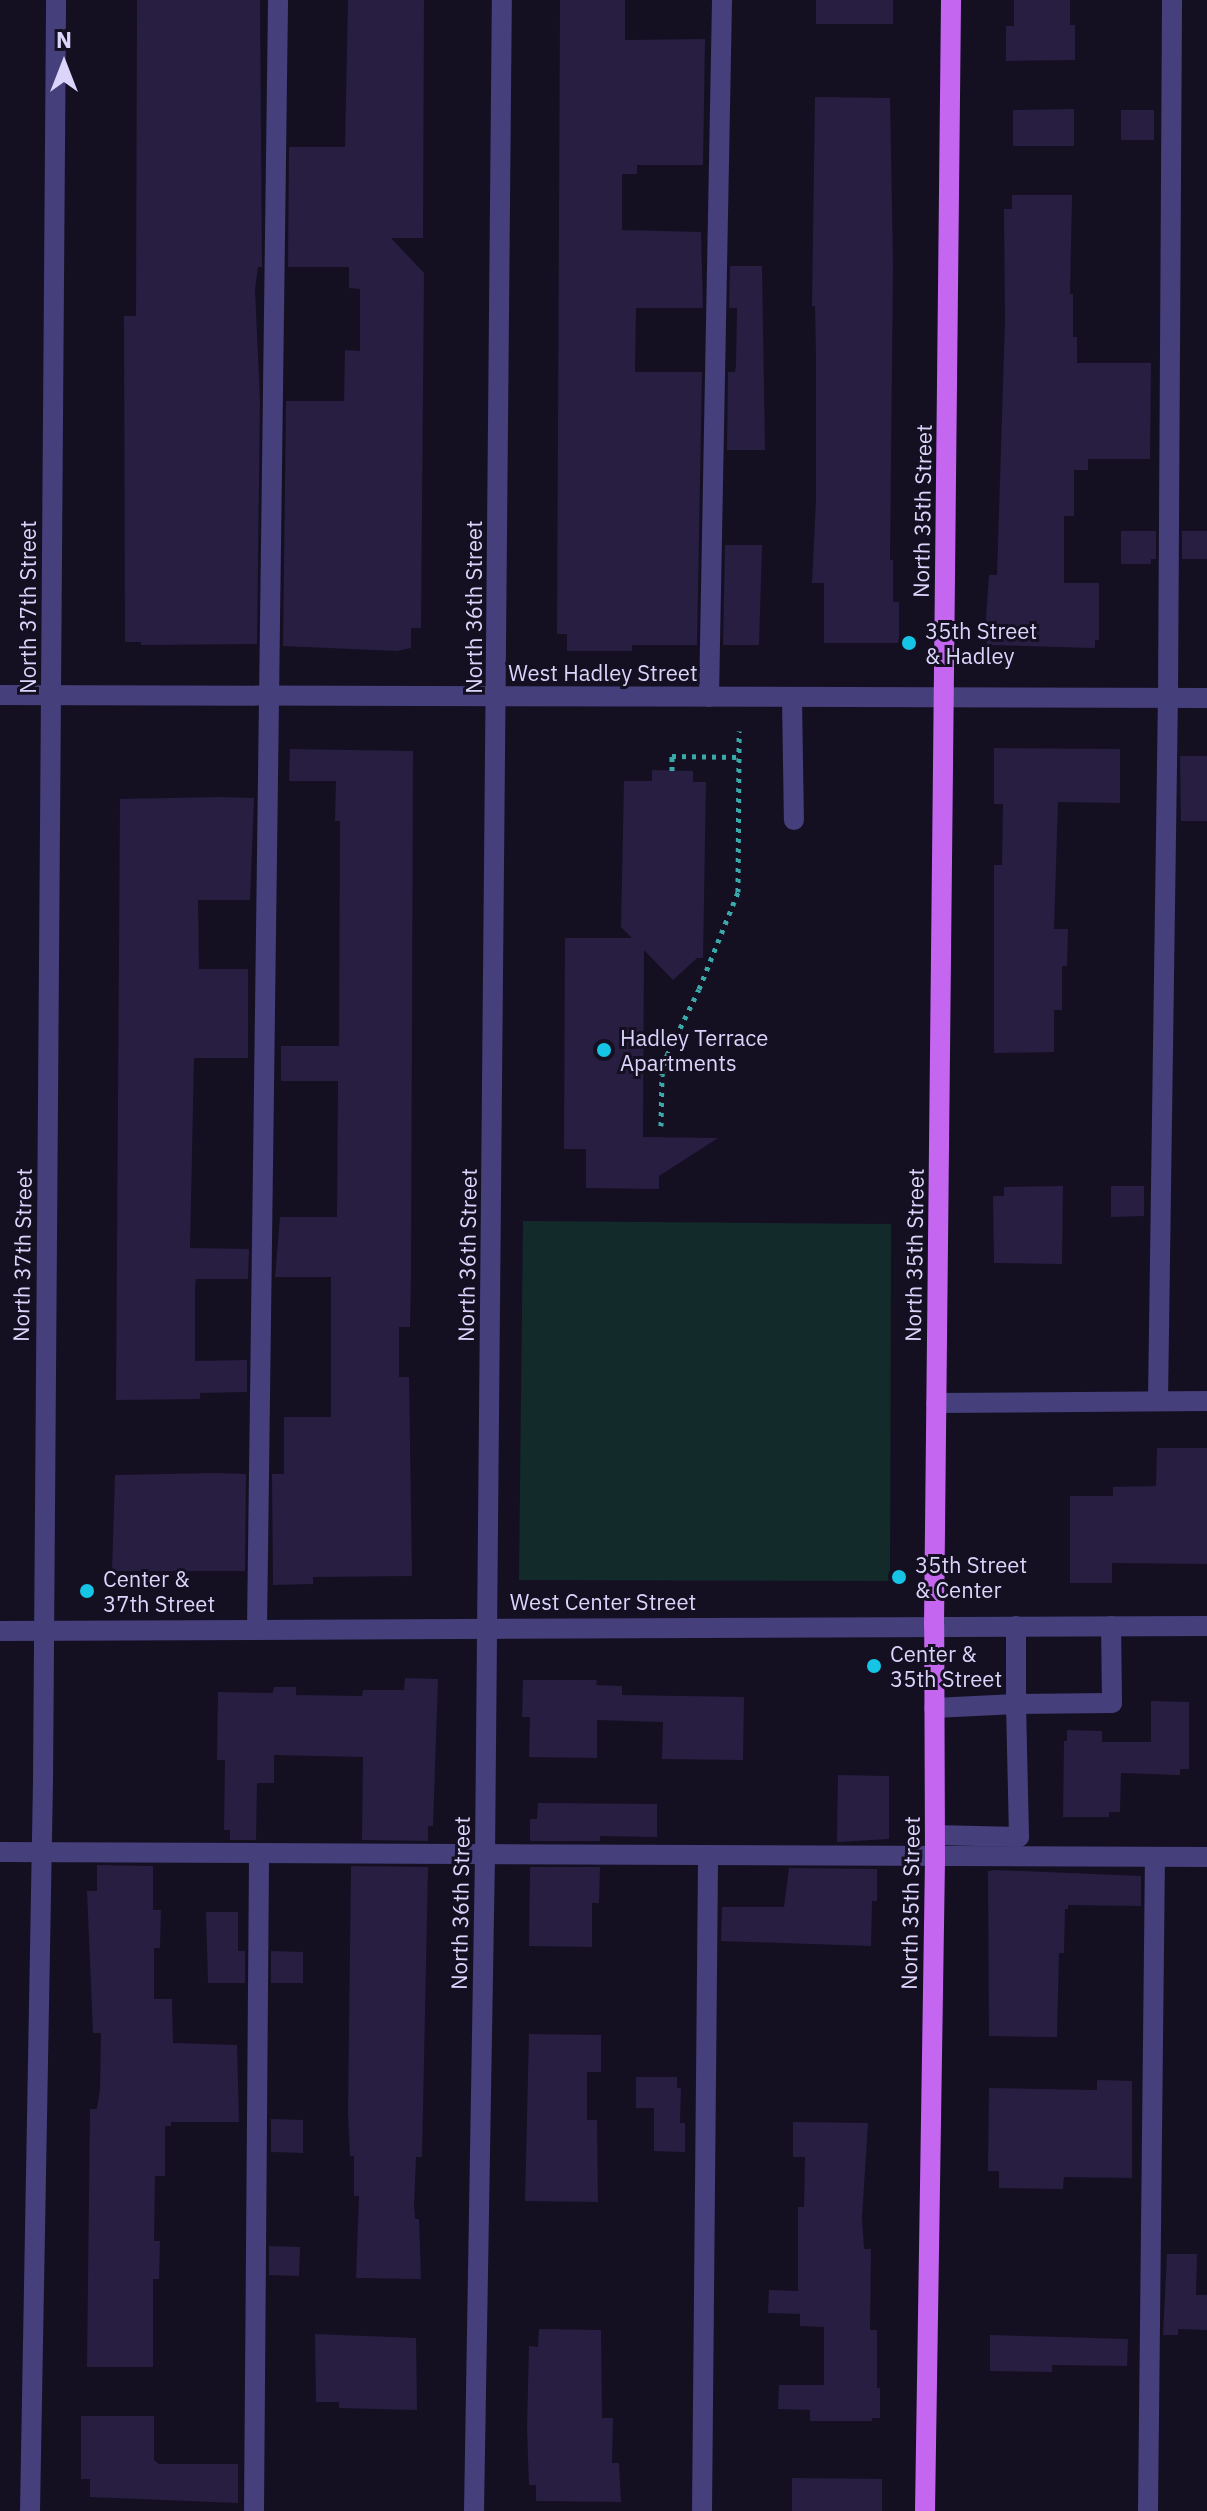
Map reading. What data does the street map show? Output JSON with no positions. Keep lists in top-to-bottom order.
{
  "streets": {
    "main road": ["North 35th Street"],
    "street": [
      "North 37th Street",
      "North 36th Street",
      "West Hadley Street",
      "West Center Street"
    ]
  },
  "crossings": [
    ["North 35th Street", "West Hadley Street"],
    ["North 35th Street", "West Center Street"],
    ["North 37th Street", "West Hadley Street"],
    ["North 37th Street", "West Center Street"],
    ["North 36th Street", "West Hadley Street"],
    ["North 36th Street", "West Center Street"]
  ],
  "places": [
    "35th Street & Hadley",
    "Hadley Terrace Apartments",
    "35th Street & Center",
    "Center & 37th Street",
    "Center & 35th Street"
  ],
  "north": "top"
}
